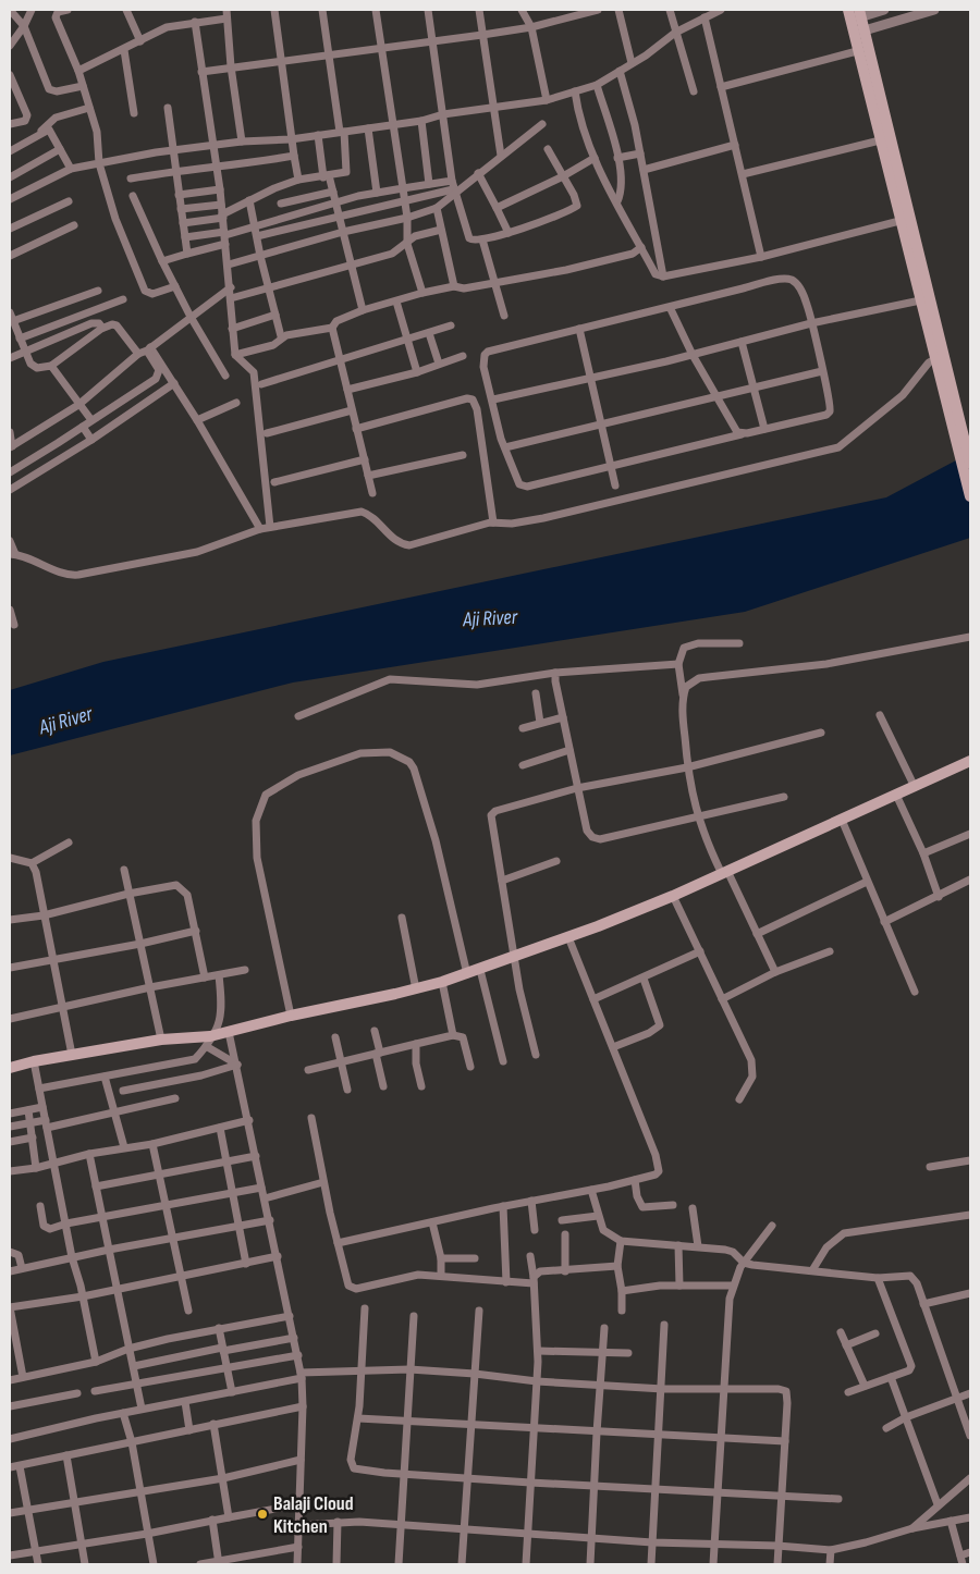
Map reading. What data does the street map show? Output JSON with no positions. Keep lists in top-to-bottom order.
{
  "water": ["Aji River"],
  "places": ["Balaji Cloud Kitchen"]
}
